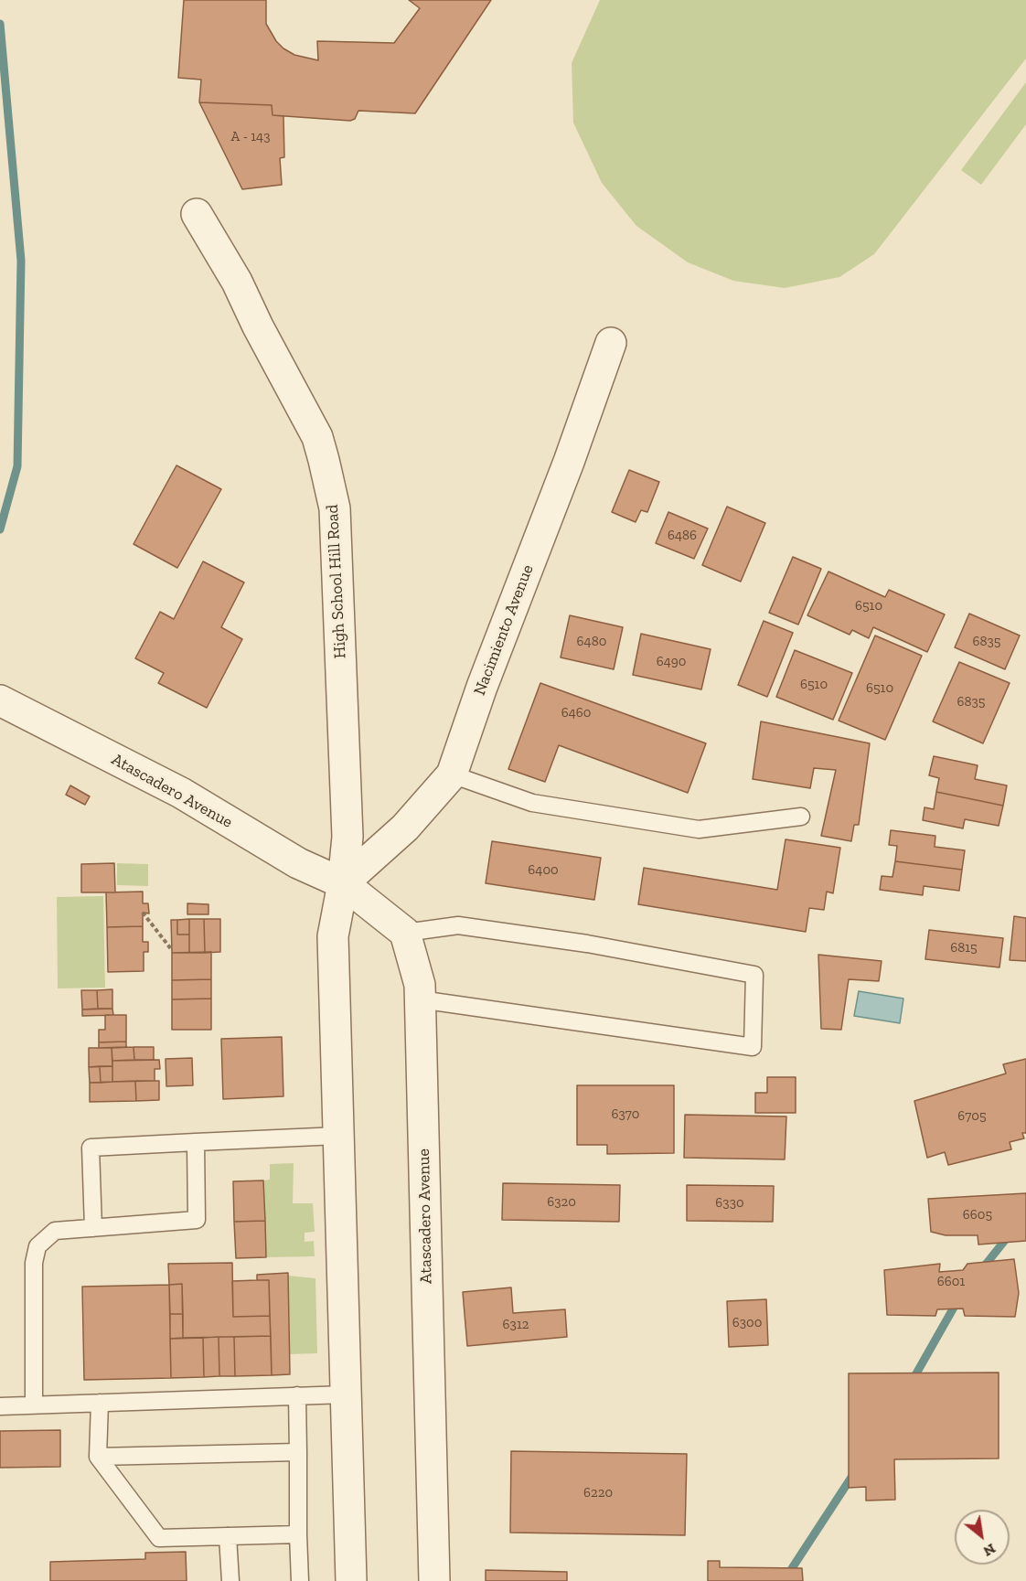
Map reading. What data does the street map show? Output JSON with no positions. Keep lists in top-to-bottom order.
{
  "streets": {
    "street": ["High School Hill Road", "Nacimiento Avenue", "Atascadero Avenue"]
  },
  "crossings": [
    ["High School Hill Road", "Nacimiento Avenue"],
    ["High School Hill Road", "Atascadero Avenue"],
    ["Nacimiento Avenue", "Atascadero Avenue"]
  ],
  "house_numbers": [
    "A - 143",
    "6486",
    "6510",
    "6480",
    "6835",
    "6490",
    "6510",
    "6510",
    "6835",
    "6460",
    "6400",
    "6815",
    "6370",
    "6705",
    "6320",
    "6330",
    "6605",
    "6601",
    "6300",
    "6312",
    "6220"
  ],
  "north": "bottom right"
}
